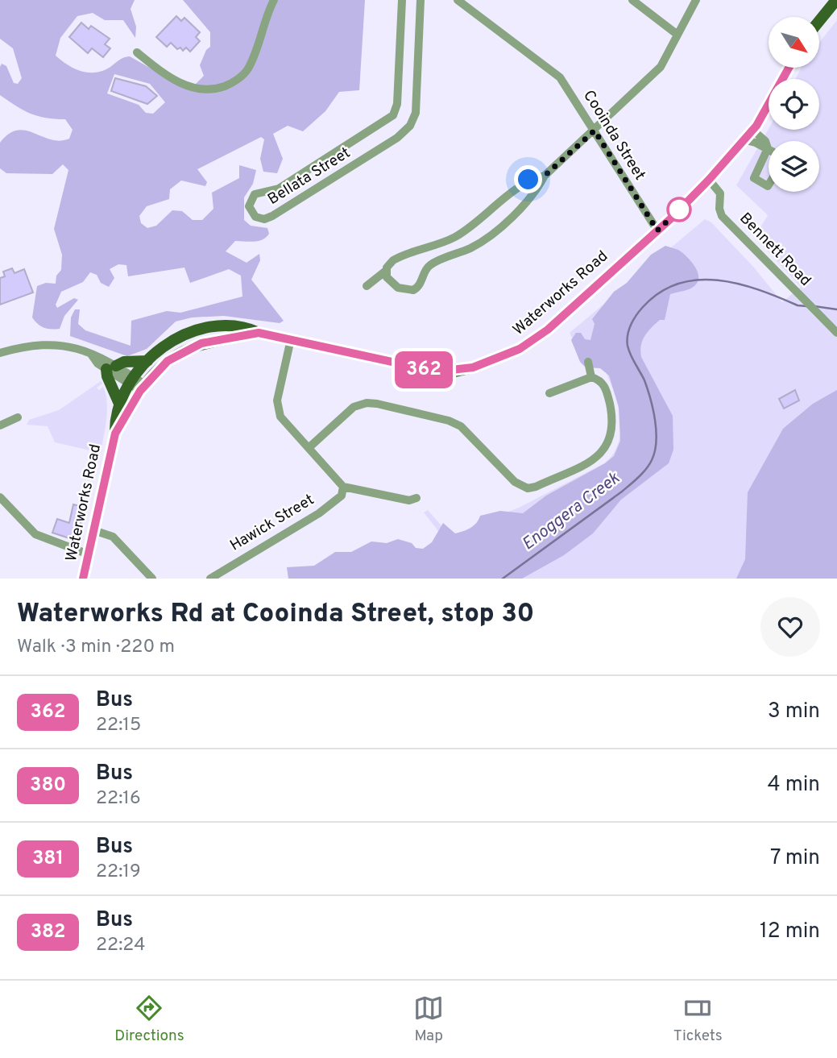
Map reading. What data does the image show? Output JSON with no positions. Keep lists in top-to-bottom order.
{
  "streets": {
    "main road": ["Waterworks Road"],
    "street": [
      "Cooinda Street",
      "Bellata Street",
      "Bennett Road",
      "Hawick Street"
    ]
  },
  "crossings": [
    ["Cooinda Street", "Waterworks Road"],
    ["Bennett Road", "Waterworks Road"]
  ],
  "water": ["Enoggera Creek"],
  "lines": ["bus line 362"],
  "north": "bottom right",
  "page": {
    "on_map": "362",
    "heading": ["Waterworks Rd at Cooinda Street, stop 30", "Walk · 3 min · 220 m"],
    "list": [
      {
        "mark": "362",
        "name": "Bus",
        "note": "22:15",
        "value": "3 min"
      },
      {
        "mark": "380",
        "name": "Bus",
        "note": "22:16",
        "value": "4 min"
      },
      {
        "mark": "381",
        "name": "Bus",
        "note": "22:19",
        "value": "7 min"
      },
      {
        "mark": "382",
        "name": "Bus",
        "note": "22:24",
        "value": "12 min"
      }
    ],
    "tabs": ["Directions", "Map", "Tickets"]
  }
}
